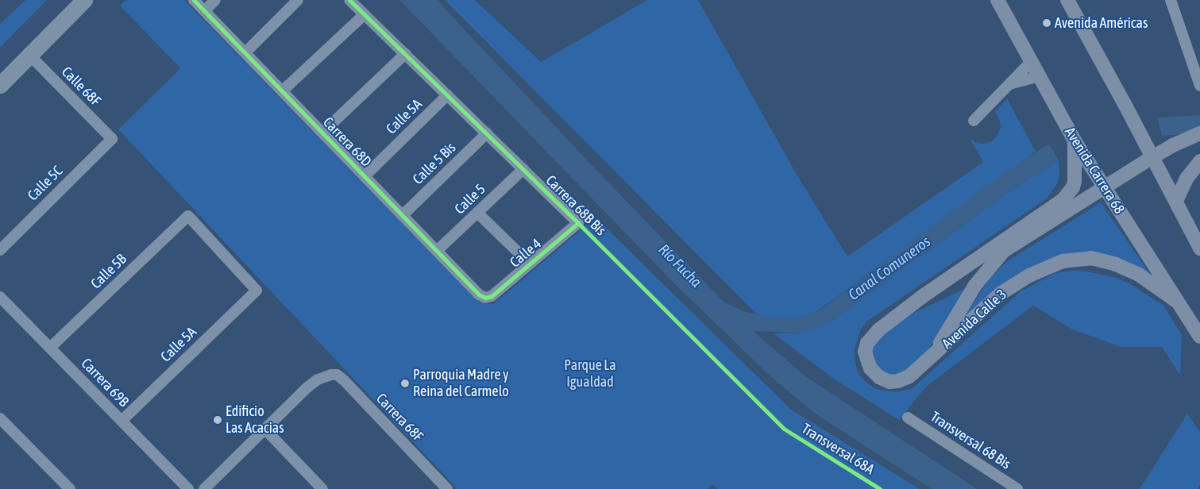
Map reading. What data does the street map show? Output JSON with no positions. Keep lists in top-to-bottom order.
{
  "streets": {
    "main road": ["Avenida Carrera 68", "Avenida Calle 3"],
    "street": [
      "Calle 68F",
      "Calle 5A",
      "Carrera 68D",
      "Calle 5 Bis",
      "Calle 5C",
      "Calle 5",
      "Carrera 68B Bis",
      "Calle 4",
      "Calle 5B",
      "Carrera 69B",
      "Carrera 68F",
      "Transversal 68 Bis"
    ],
    "cycle path": ["Transversal 68A"]
  },
  "crossings": [
    ["Calle 68F", "Calle 5C"],
    ["Calle 5A", "Carrera 68D"],
    ["Calle 5A", "Carrera 68B Bis"],
    ["Calle 5A", "Calle 5B"],
    ["Calle 5A", "Carrera 69B"],
    ["Carrera 68D", "Calle 5 Bis"],
    ["Carrera 68D", "Calle 5"],
    ["Carrera 68D", "Calle 4"],
    ["Calle 5 Bis", "Carrera 68B Bis"],
    ["Avenida Carrera 68", "Avenida Calle 3"],
    ["Calle 5", "Carrera 68B Bis"],
    ["Carrera 68B Bis", "Calle 4"],
    ["Calle 5B", "Carrera 69B"]
  ],
  "water": ["Río Fucha", "Canal Comuneros"],
  "parks": ["Parque La Igualdad"],
  "places": ["Avenida Américas", "Parroquia Madre y Reina del Carmelo", "Edificio Las Acacias"]
}
